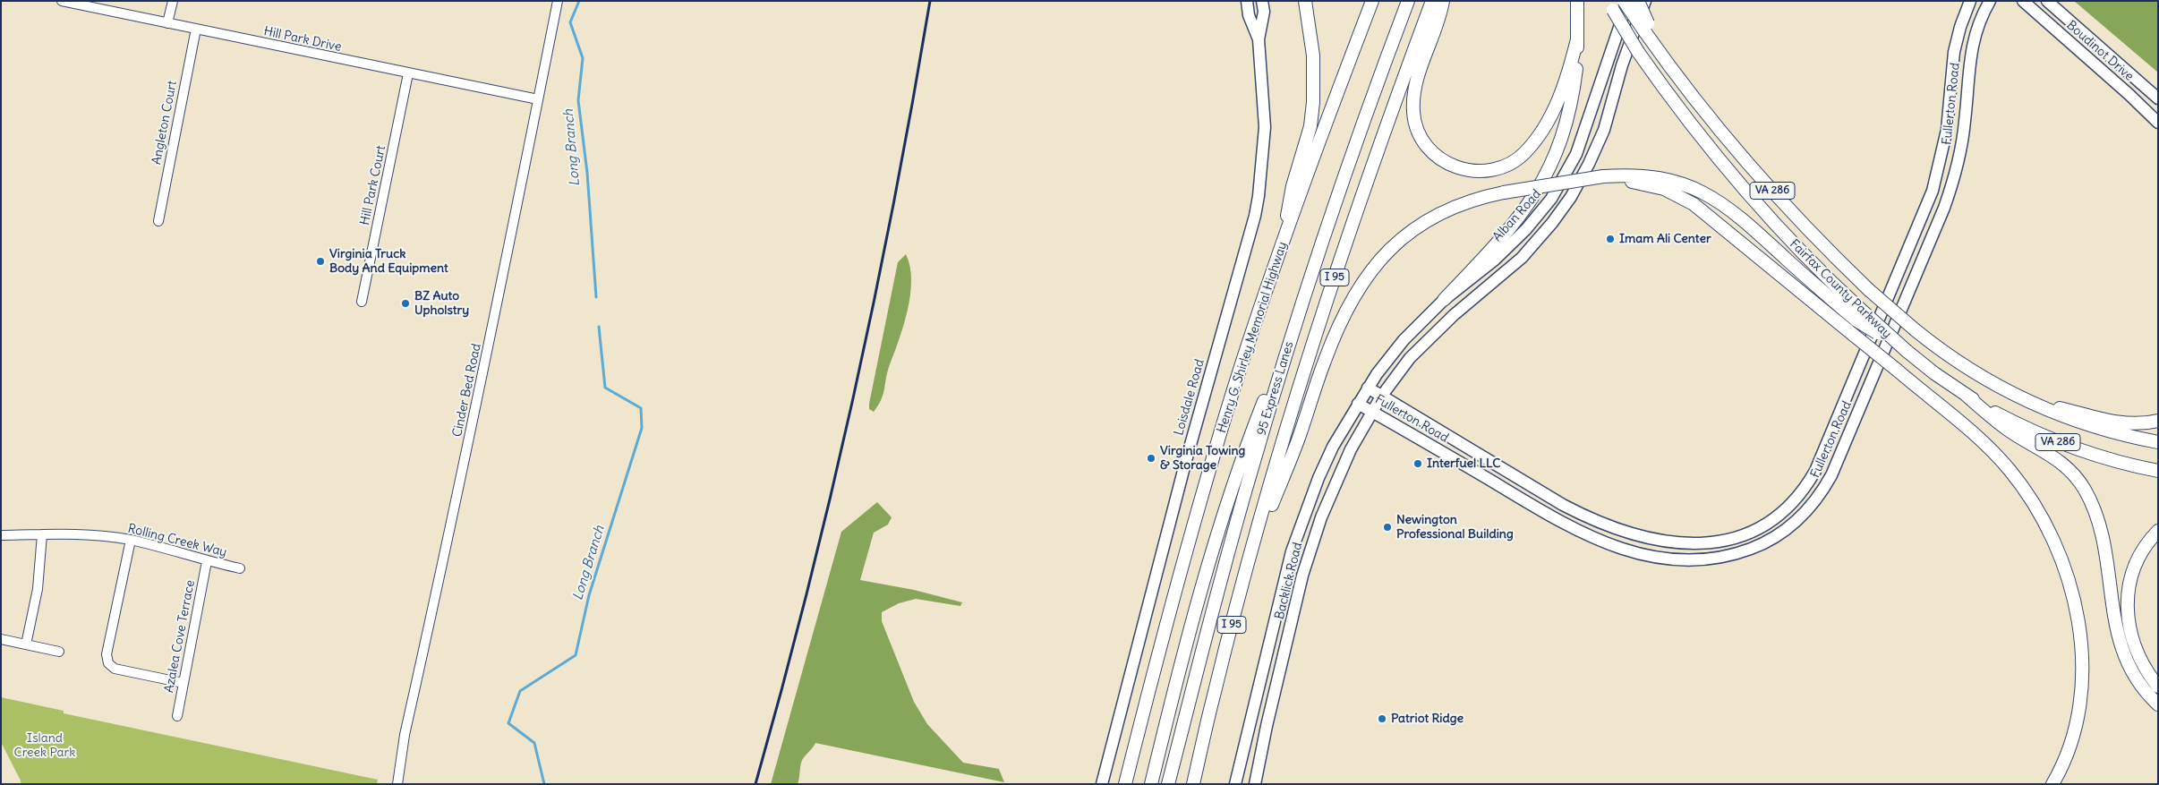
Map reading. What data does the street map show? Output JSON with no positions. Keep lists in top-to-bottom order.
{
  "streets": {
    "highway": [
      "VA 286",
      "I 95",
      "Fairfax County Parkway",
      "Henry G. Shirley Memorial Highway",
      "95 Express Lanes"
    ],
    "main road": [
      "Boudinot Drive",
      "Fullerton Road",
      "Alban Road",
      "Loisdale Road",
      "Backlick Road"
    ],
    "street": [
      "Hill Park Drive",
      "Angleton Court",
      "Hill Park Court",
      "Cinder Bed Road",
      "Rolling Creek Way",
      "Azalea Cove Terrace"
    ]
  },
  "crossings": [
    ["Hill Park Drive", "Angleton Court"],
    ["Hill Park Drive", "Hill Park Court"],
    ["Hill Park Drive", "Cinder Bed Road"],
    ["Fullerton Road", "Alban Road"],
    ["Fullerton Road", "Backlick Road"],
    ["Alban Road", "Fairfax County Parkway"],
    ["Alban Road", "Backlick Road"],
    ["Rolling Creek Way", "Azalea Cove Terrace"]
  ],
  "water": ["Long Branch"],
  "parks": ["Island Creek Park"],
  "places": [
    "Imam Ali Center",
    "Virginia Truck Body And Equipment",
    "BZ Auto Upholstry",
    "Virginia Towing & Storage",
    "Interfuel LLC",
    "Newington Professional Building",
    "Patriot Ridge"
  ]
}
